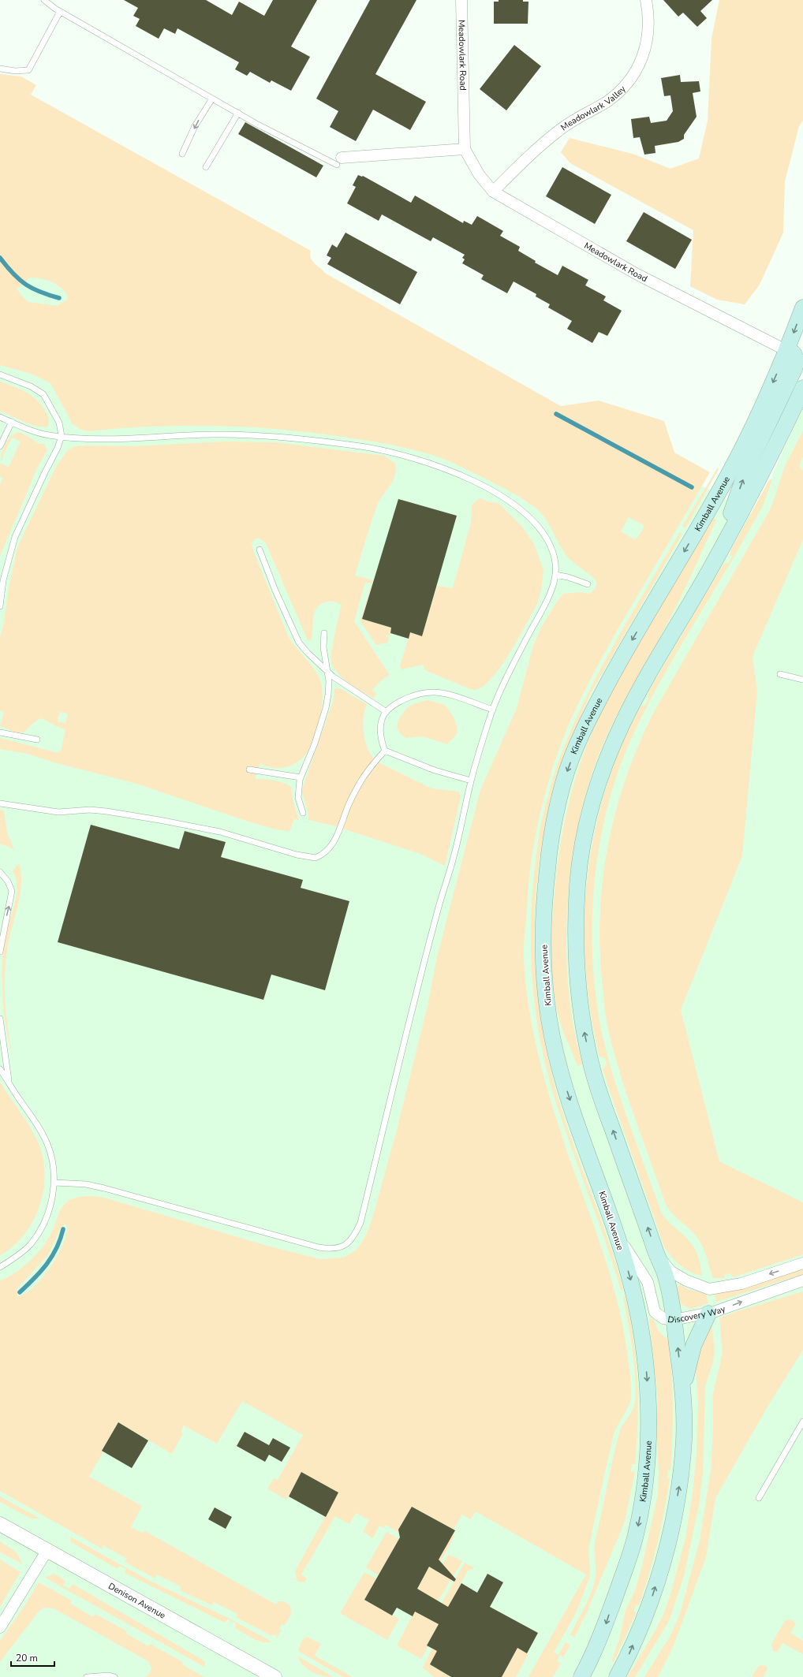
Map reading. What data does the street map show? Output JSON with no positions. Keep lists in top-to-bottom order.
{
  "streets": {
    "main road": ["Kimball Avenue"],
    "street": [
      "Meadowlark Road",
      "Meadowlark Valley",
      "Discovery Way",
      "Denison Avenue"
    ]
  },
  "crossings": [
    ["Meadowlark Road", "Meadowlark Valley"],
    ["Meadowlark Road", "Kimball Avenue"],
    ["Kimball Avenue", "Discovery Way"]
  ],
  "one_way": ["Discovery Way"],
  "scale_bar": "20 m"
}
